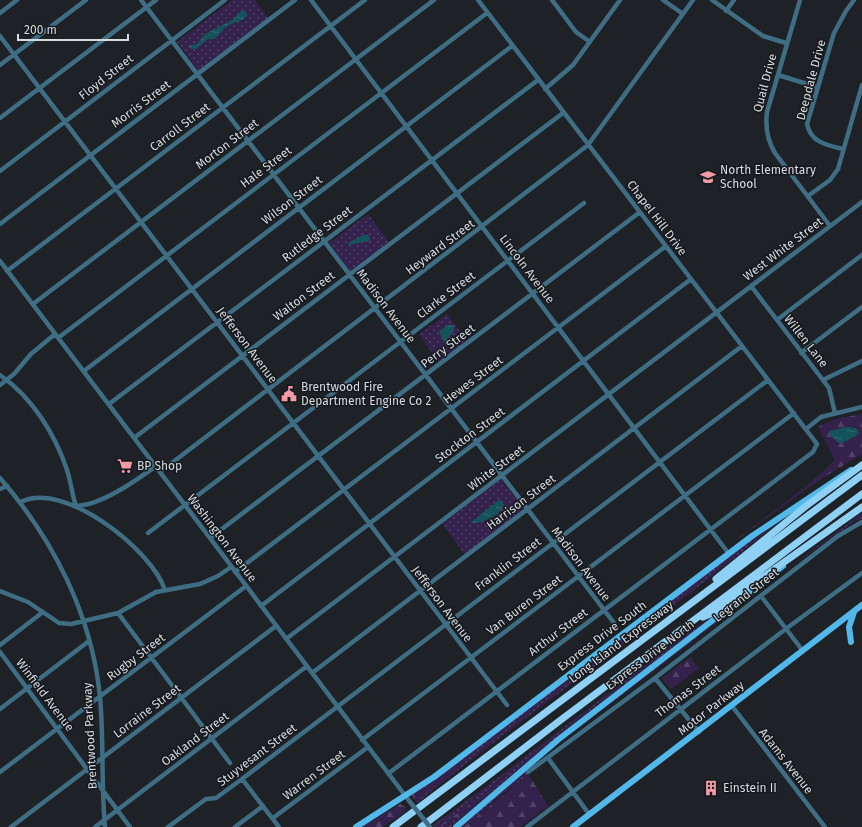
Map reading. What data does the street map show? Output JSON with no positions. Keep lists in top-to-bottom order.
{
  "streets": {
    "highway": ["Long Island Expressway", "Express Drive North"],
    "main road": ["Express Drive South", "Motor Parkway"],
    "street": [
      "Floyd Street",
      "Deepdale Drive",
      "Quail Drive",
      "Morris Street",
      "Carroll Street",
      "Morton Street",
      "Hale Street",
      "Wilson Street",
      "Chapel Hill Drive",
      "Rutledge Street",
      "Heyward Street",
      "West White Street",
      "Lincoln Avenue",
      "Clarke Street",
      "Walton Street",
      "Madison Avenue",
      "Willen Lane",
      "Jefferson Avenue",
      "Perry Street",
      "Hewes Street",
      "Stockton Street",
      "White Street",
      "Harrison Street",
      "Washington Avenue",
      "Franklin Street",
      "Legrand Street",
      "Van Buren Street",
      "Arthur Street",
      "Rugby Street",
      "Thomas Street",
      "Winfield Avenue",
      "Lorraine Street",
      "Brentwood Parkway",
      "Oakland Street",
      "Stuyvesant Street",
      "Adams Avenue",
      "Warren Street"
    ]
  },
  "crossings": [
    ["Floyd Street", "Madison Avenue"],
    ["Floyd Street", "Jefferson Avenue"],
    ["Quail Drive", "West White Street"],
    ["Morris Street", "Madison Avenue"],
    ["Morris Street", "Jefferson Avenue"],
    ["Carroll Street", "Lincoln Avenue"],
    ["Carroll Street", "Madison Avenue"],
    ["Carroll Street", "Jefferson Avenue"],
    ["Carroll Street", "Washington Avenue"],
    ["Morton Street", "Lincoln Avenue"],
    ["Morton Street", "Madison Avenue"],
    ["Morton Street", "Jefferson Avenue"],
    ["Morton Street", "Washington Avenue"],
    ["Hale Street", "Chapel Hill Drive"],
    ["Hale Street", "Lincoln Avenue"],
    ["Hale Street", "Madison Avenue"],
    ["Hale Street", "Jefferson Avenue"],
    ["Hale Street", "Washington Avenue"],
    ["Wilson Street", "Chapel Hill Drive"],
    ["Wilson Street", "Lincoln Avenue"],
    ["Wilson Street", "Madison Avenue"],
    ["Wilson Street", "Jefferson Avenue"],
    ["Wilson Street", "Washington Avenue"],
    ["Chapel Hill Drive", "Rutledge Street"],
    ["Chapel Hill Drive", "Heyward Street"],
    ["Chapel Hill Drive", "West White Street"],
    ["Chapel Hill Drive", "Walton Street"],
    ["Chapel Hill Drive", "Perry Street"],
    ["Chapel Hill Drive", "Hewes Street"],
    ["Chapel Hill Drive", "Stockton Street"],
    ["Chapel Hill Drive", "White Street"],
    ["Chapel Hill Drive", "Harrison Street"],
    ["Chapel Hill Drive", "Franklin Street"],
    ["Chapel Hill Drive", "Van Buren Street"],
    ["Chapel Hill Drive", "Arthur Street"],
    ["Rutledge Street", "Lincoln Avenue"],
    ["Rutledge Street", "Madison Avenue"],
    ["Rutledge Street", "Jefferson Avenue"],
    ["Rutledge Street", "Washington Avenue"],
    ["Heyward Street", "Lincoln Avenue"],
    ["Heyward Street", "Madison Avenue"],
    ["Heyward Street", "Jefferson Avenue"],
    ["Heyward Street", "Washington Avenue"],
    ["West White Street", "Willen Lane"],
    ["West White Street", "White Street"],
    ["Lincoln Avenue", "Clarke Street"],
    ["Lincoln Avenue", "Walton Street"],
    ["Lincoln Avenue", "Perry Street"],
    ["Lincoln Avenue", "Hewes Street"],
    ["Lincoln Avenue", "Stockton Street"],
    ["Lincoln Avenue", "White Street"],
    ["Lincoln Avenue", "Harrison Street"],
    ["Lincoln Avenue", "Franklin Street"],
    ["Lincoln Avenue", "Van Buren Street"],
    ["Lincoln Avenue", "Arthur Street"],
    ["Clarke Street", "Madison Avenue"],
    ["Clarke Street", "Jefferson Avenue"],
    ["Clarke Street", "Washington Avenue"],
    ["Walton Street", "Madison Avenue"],
    ["Walton Street", "Jefferson Avenue"],
    ["Walton Street", "Washington Avenue"],
    ["Madison Avenue", "Perry Street"],
    ["Madison Avenue", "Hewes Street"],
    ["Madison Avenue", "Stockton Street"],
    ["Madison Avenue", "White Street"],
    ["Madison Avenue", "Harrison Street"],
    ["Madison Avenue", "Franklin Street"],
    ["Madison Avenue", "Van Buren Street"],
    ["Madison Avenue", "Arthur Street"],
    ["Jefferson Avenue", "Perry Street"],
    ["Jefferson Avenue", "Hewes Street"],
    ["Jefferson Avenue", "Stockton Street"],
    ["Jefferson Avenue", "White Street"],
    ["Jefferson Avenue", "Harrison Street"],
    ["Jefferson Avenue", "Franklin Street"],
    ["Jefferson Avenue", "Van Buren Street"],
    ["Jefferson Avenue", "Arthur Street"],
    ["Perry Street", "Washington Avenue"],
    ["Hewes Street", "Washington Avenue"],
    ["Stockton Street", "Washington Avenue"],
    ["White Street", "Washington Avenue"],
    ["Harrison Street", "Washington Avenue"],
    ["Washington Avenue", "Franklin Street"],
    ["Washington Avenue", "Van Buren Street"],
    ["Washington Avenue", "Arthur Street"],
    ["Washington Avenue", "Express Drive South"],
    ["Washington Avenue", "Rugby Street"],
    ["Washington Avenue", "Lorraine Street"],
    ["Washington Avenue", "Oakland Street"],
    ["Washington Avenue", "Stuyvesant Street"],
    ["Washington Avenue", "Warren Street"],
    ["Franklin Street", "Stuyvesant Street"],
    ["Rugby Street", "Winfield Avenue"],
    ["Rugby Street", "Brentwood Parkway"],
    ["Winfield Avenue", "Lorraine Street"],
    ["Winfield Avenue", "Brentwood Parkway"],
    ["Winfield Avenue", "Oakland Street"],
    ["Motor Parkway", "Adams Avenue"],
    ["Lorraine Street", "Brentwood Parkway"],
    ["Brentwood Parkway", "Oakland Street"]
  ],
  "places": {
    "school or university": ["North Elementary School"],
    "public building": ["Brentwood Fire Department Engine Co 2"],
    "supermarket": ["BP Shop"],
    "building": ["Einstein II"]
  },
  "scale_bar": "200 m"
}
